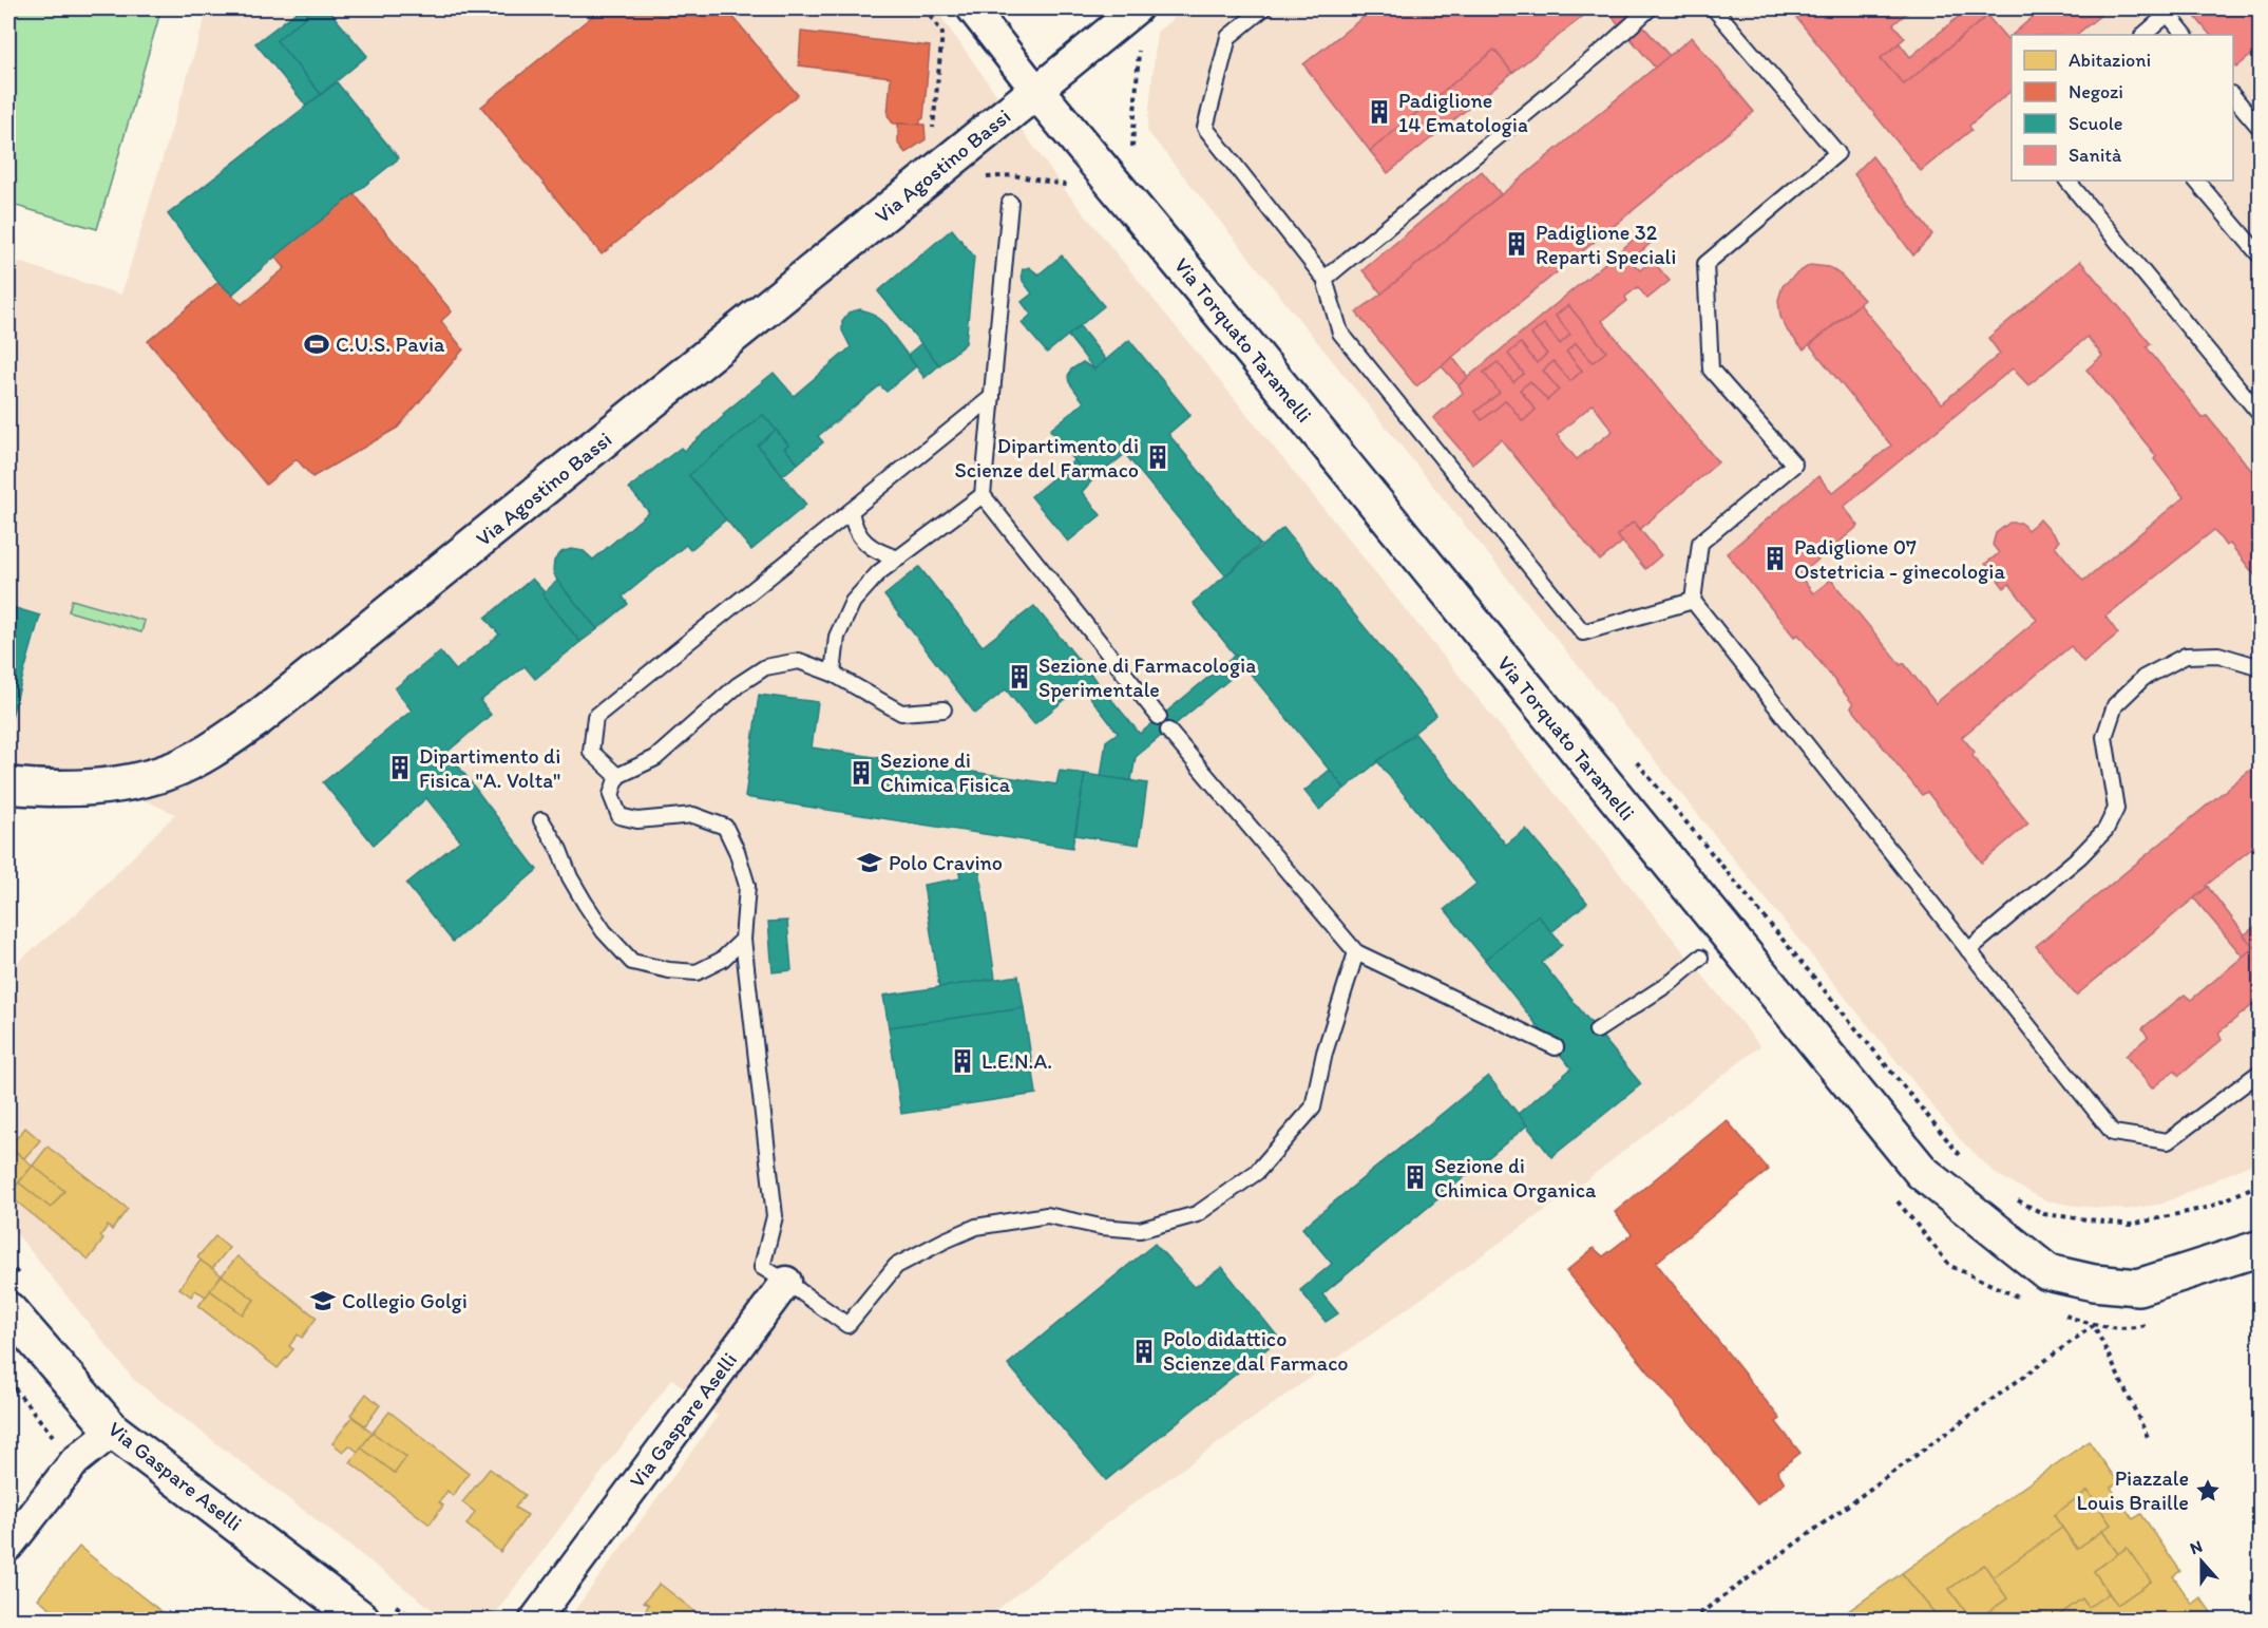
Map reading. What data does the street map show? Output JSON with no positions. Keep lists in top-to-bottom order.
{
  "streets": {
    "main road": ["Via Agostino Bassi", "Via Torquato Taramelli", "Via Gaspare Aselli"]
  },
  "crossings": [
    ["Via Agostino Bassi", "Via Torquato Taramelli"]
  ],
  "places": {
    "building": [
      "Padiglione 14 Ematologia",
      "Padiglione 32 Reparti Speciali",
      "Dipartimento di Scienze del Farmaco",
      "Padiglione 07 Ostetricia - ginecologia",
      "Sezione di Farmacologia Sperimentale",
      "Dipartimento di Fisica \"A. Volta\"",
      "Sezione di Chimica Fisica",
      "L.E.N.A.",
      "Sezione di Chimica Organica",
      "Polo didattico Scienze dal Farmaco"
    ],
    "sports": ["C.U.S. Pavia"],
    "school or university": ["Polo Cravino", "Collegio Golgi"],
    "place": ["Piazzale Louis Braille"]
  },
  "legend": [
    "Abitazioni",
    "Negozi",
    "Scuole",
    "Sanità"
  ],
  "north": "top"
}
